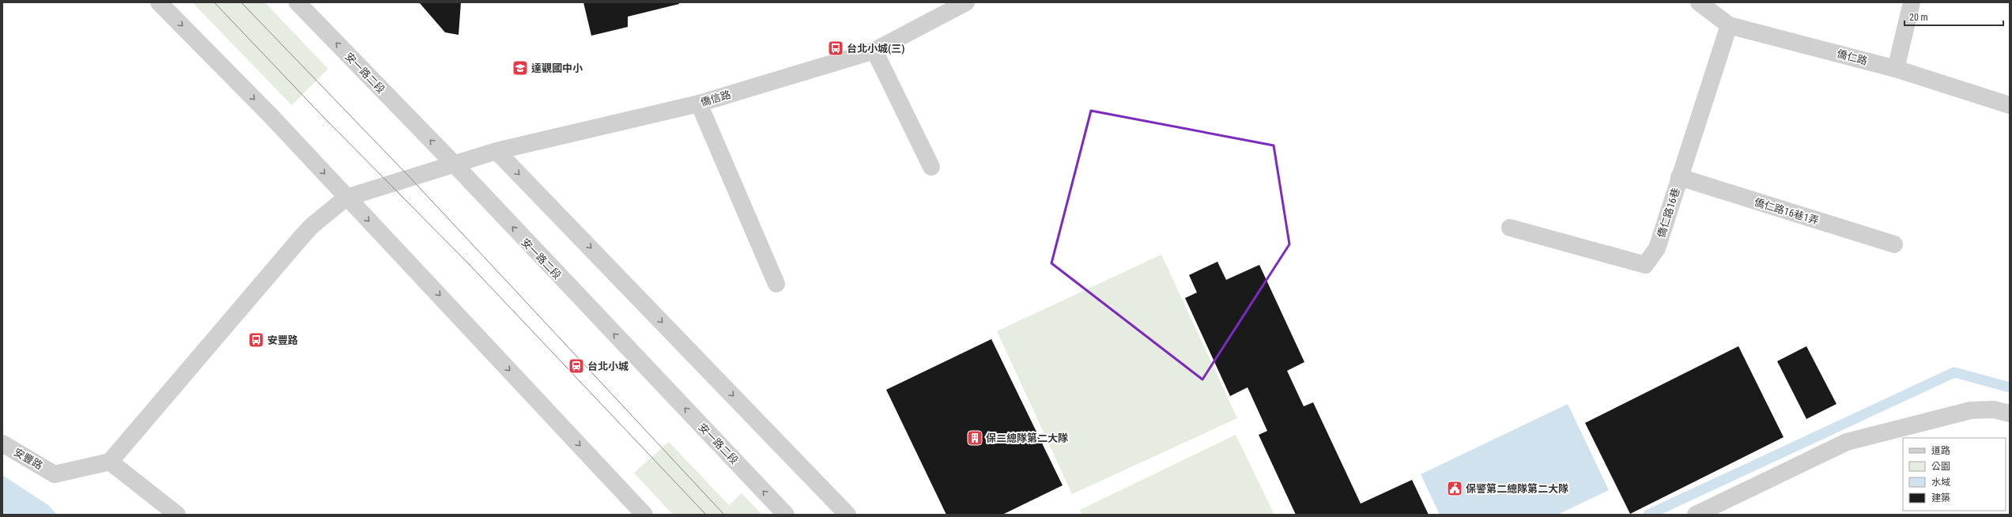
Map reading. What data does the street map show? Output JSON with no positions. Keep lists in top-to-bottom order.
{
  "streets": {
    "street": [
      "僑仁路",
      "安一路二段",
      "僑信路",
      "僑仁路16巷1弄",
      "僑仁路16巷",
      "安豐路"
    ]
  },
  "crossings": [
    ["僑仁路", "僑仁路16巷"],
    ["安一路二段", "僑信路"],
    ["僑仁路16巷1弄", "僑仁路16巷"]
  ],
  "places": {
    "bus stop": ["台北小城(三)", "安豐路"],
    "school or university": ["達觀國中小"],
    "station": ["台北小城"],
    "building": ["保二總隊第二大隊"],
    "public building": ["保警第二總隊第二大隊"]
  },
  "legend": [
    "道路",
    "公園",
    "水域",
    "建築"
  ],
  "scale_bar": "20 m"
}
